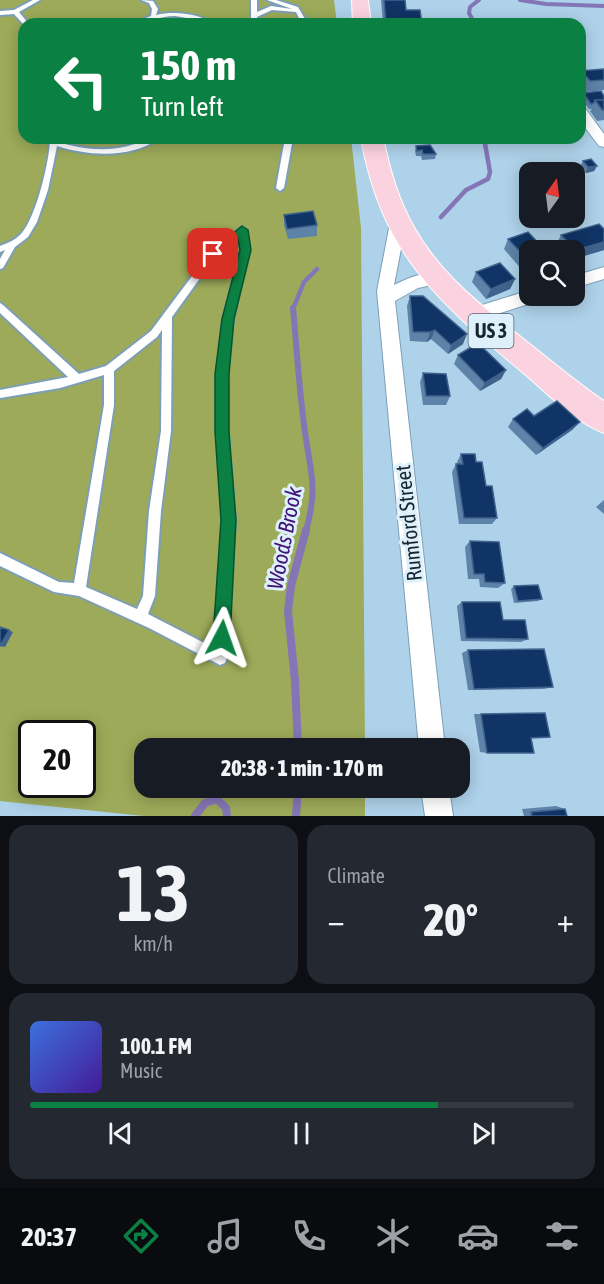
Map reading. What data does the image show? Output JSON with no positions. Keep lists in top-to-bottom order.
{
  "streets": {
    "main road": ["US 3"],
    "street": ["Rumford Street"]
  },
  "crossings": [
    ["US 3", "Rumford Street"]
  ],
  "water": ["Woods Brook"],
  "north": "top",
  "page": {
    "turn": ["150 m", "Turn left"],
    "limit": "20",
    "trip": "20:38 · 1 min · 170 m",
    "tile": [
      ["13", "km/h"],
      "Climate"
    ],
    "heat": ["−", "20°", "+"],
    "song": ["100.1 FM", "Music"],
    "tabs": "20:37"
  }
}
